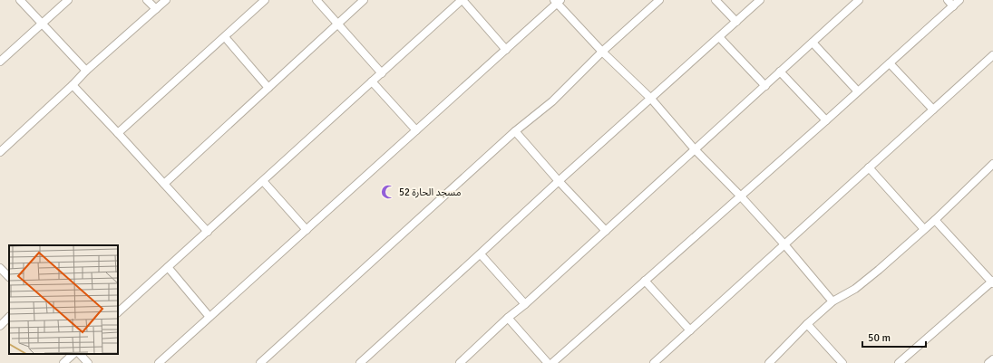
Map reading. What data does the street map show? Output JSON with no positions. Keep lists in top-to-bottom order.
{
  "places": {
    "mosque": ["مسجد الحارة 52"]
  },
  "scale_bar": "50 m"
}
